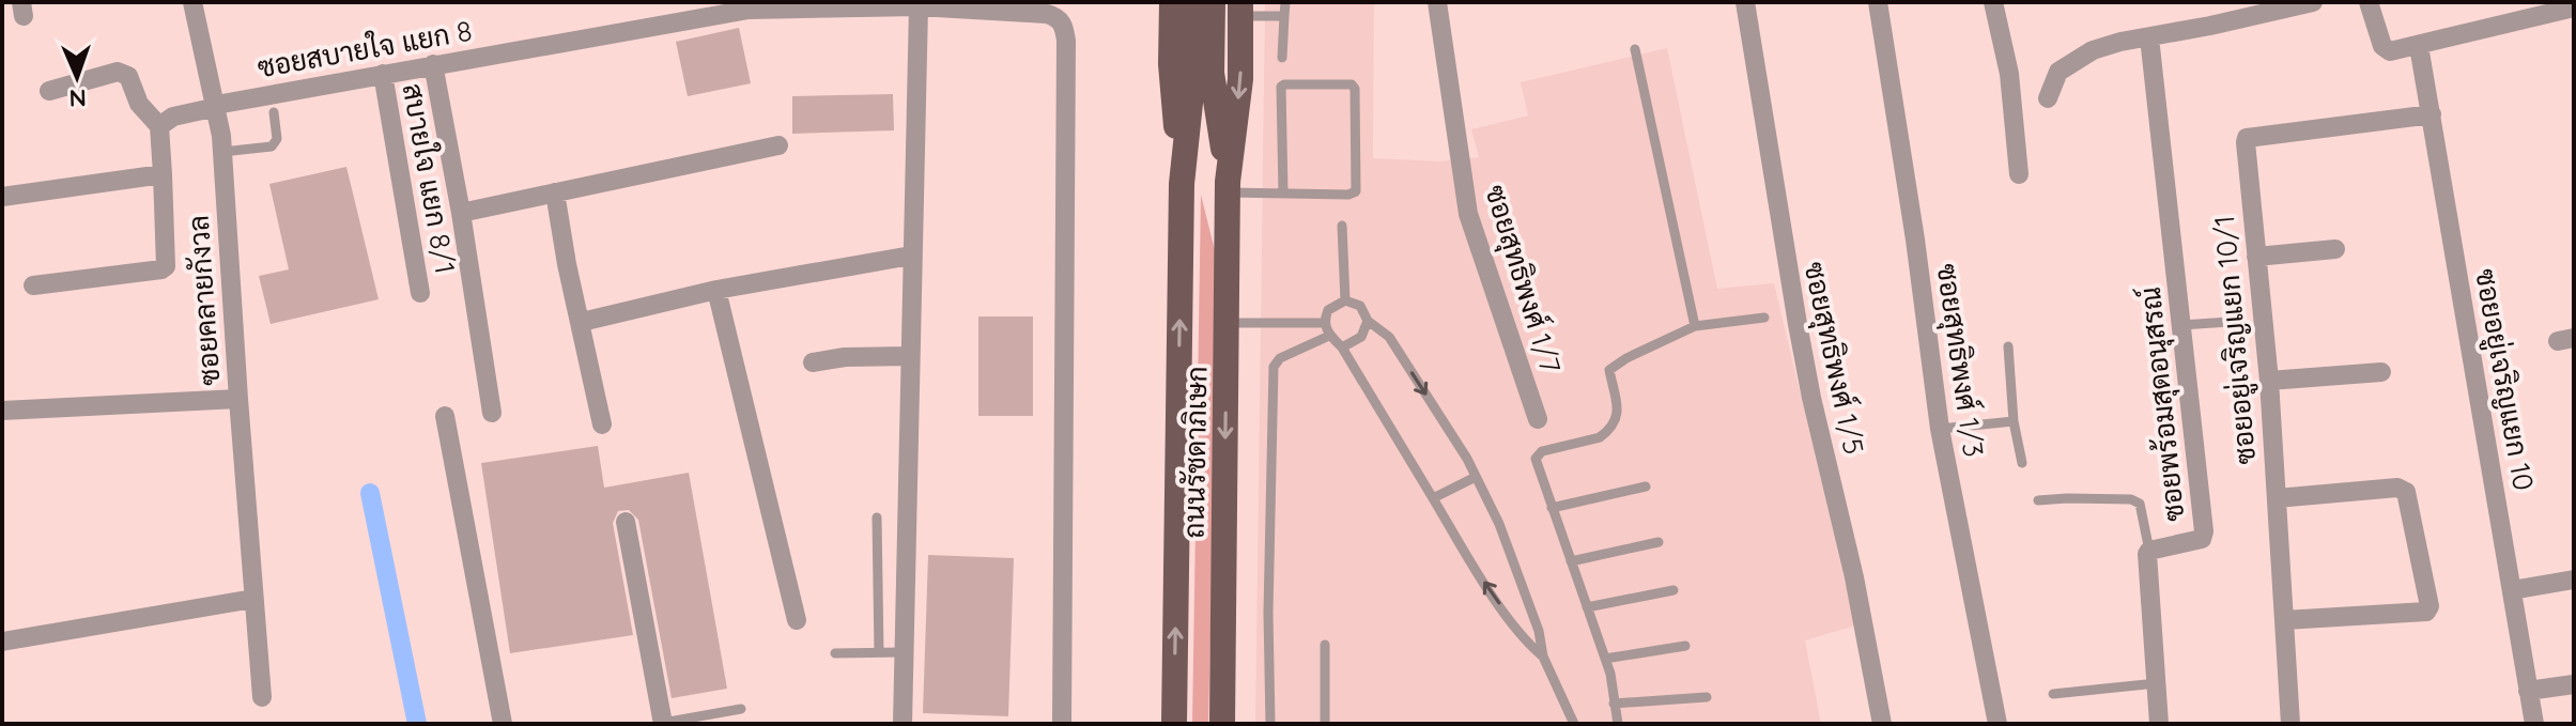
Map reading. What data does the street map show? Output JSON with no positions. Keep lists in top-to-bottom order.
{
  "streets": {
    "main road": ["ถนนรัชดาภิเษก"],
    "street": [
      "ซอยสบายใจ แยก 8",
      "สบายใจ แยก 8/1",
      "ซอยสุทธิพงศ์ 1/7",
      "ซอยคลายกังวล",
      "ซอยอยู่เจริญแยก 10/1",
      "ซอยสุทธิพงศ์ 1/5",
      "ซอยสุทธิพงศ์ 1/3",
      "ซอยอยู่เจริญแยก 10",
      "ซอยพร้อมสุดอนุสรณ์"
    ]
  },
  "crossings": [
    ["ซอยสบายใจ แยก 8", "สบายใจ แยก 8/1"],
    ["ซอยสบายใจ แยก 8", "ซอยคลายกังวล"],
    ["ซอยอยู่เจริญแยก 10/1", "ซอยอยู่เจริญแยก 10"]
  ],
  "north": "bottom"
}
